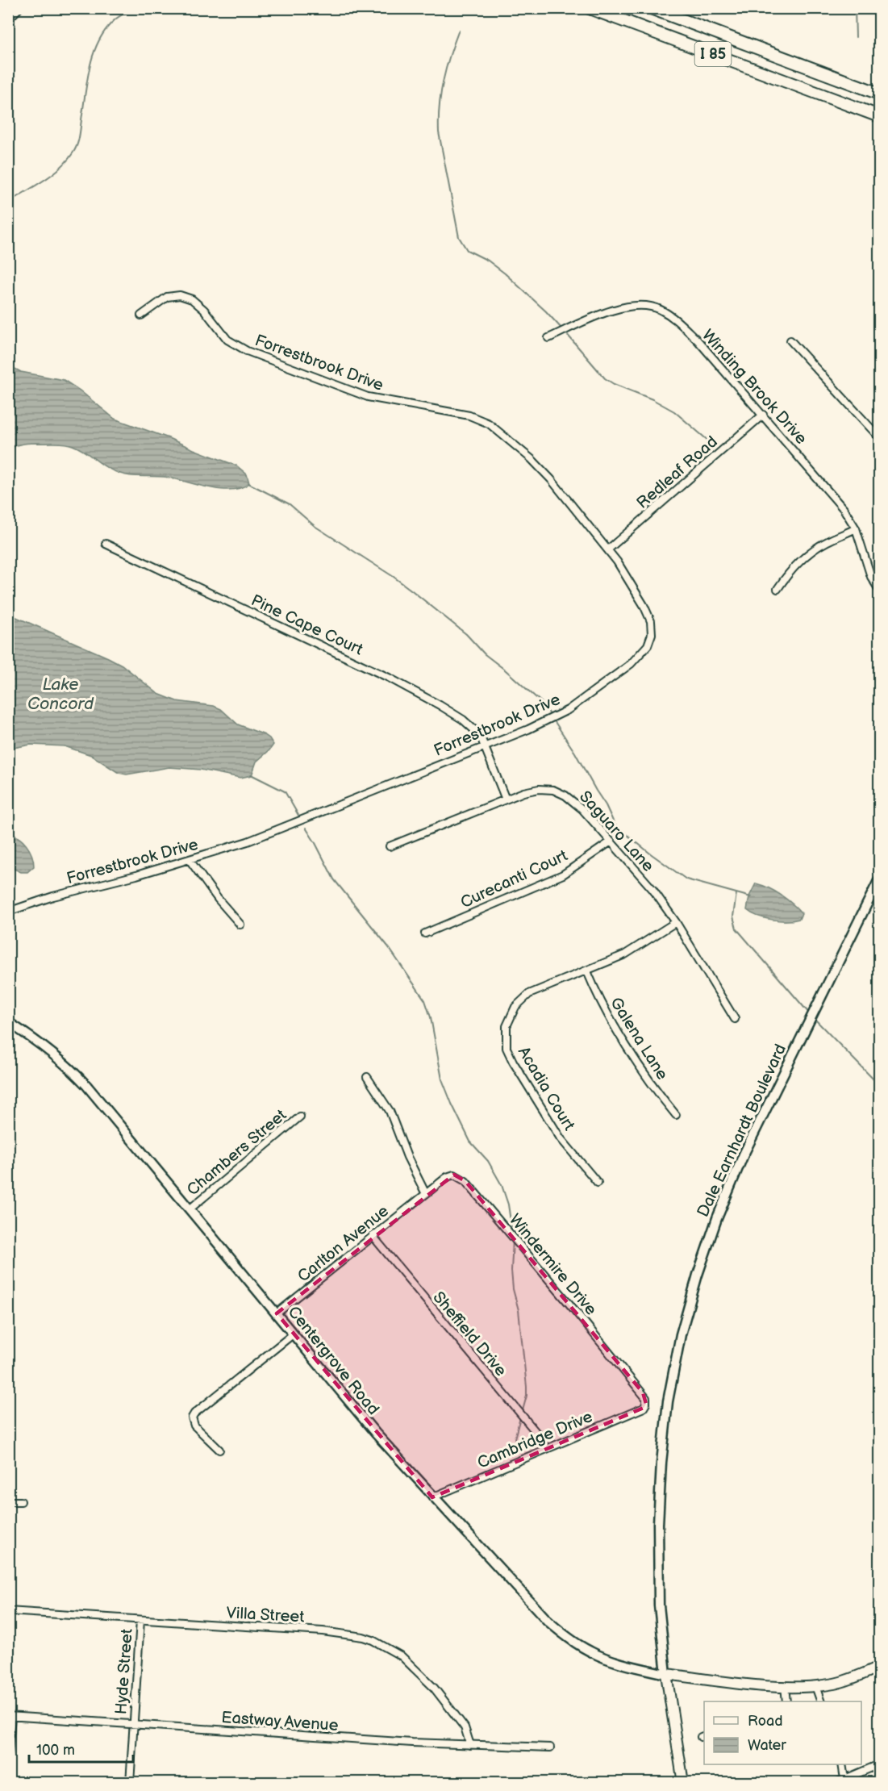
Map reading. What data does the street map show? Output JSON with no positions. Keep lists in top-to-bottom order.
{
  "streets": {
    "highway": ["I 85"],
    "main road": ["Dale Earnhardt Boulevard"],
    "street": [
      "Forrestbrook Drive",
      "Winding Brook Drive",
      "Redleaf Road",
      "Pine Cape Court",
      "Saguaro Lane",
      "Curecanti Court",
      "Galena Lane",
      "Acadia Court",
      "Chambers Street",
      "Carlton Avenue",
      "Windermire Drive",
      "Sheffield Drive",
      "Centergrove Road",
      "Cambridge Drive",
      "Villa Street",
      "Hyde Street",
      "Eastway Avenue"
    ]
  },
  "crossings": [
    ["Forrestbrook Drive", "Redleaf Road"],
    ["Forrestbrook Drive", "Pine Cape Court"],
    ["Winding Brook Drive", "Redleaf Road"],
    ["Pine Cape Court", "Saguaro Lane"],
    ["Saguaro Lane", "Curecanti Court"],
    ["Saguaro Lane", "Acadia Court"],
    ["Galena Lane", "Acadia Court"],
    ["Dale Earnhardt Boulevard", "Centergrove Road"],
    ["Chambers Street", "Centergrove Road"],
    ["Carlton Avenue", "Windermire Drive"],
    ["Carlton Avenue", "Sheffield Drive"],
    ["Carlton Avenue", "Centergrove Road"],
    ["Windermire Drive", "Cambridge Drive"],
    ["Sheffield Drive", "Cambridge Drive"],
    ["Centergrove Road", "Cambridge Drive"],
    ["Villa Street", "Hyde Street"],
    ["Villa Street", "Eastway Avenue"],
    ["Hyde Street", "Eastway Avenue"]
  ],
  "water": ["Lake Concord"],
  "legend": ["Road", "Water"],
  "scale_bar": "100 m"
}
